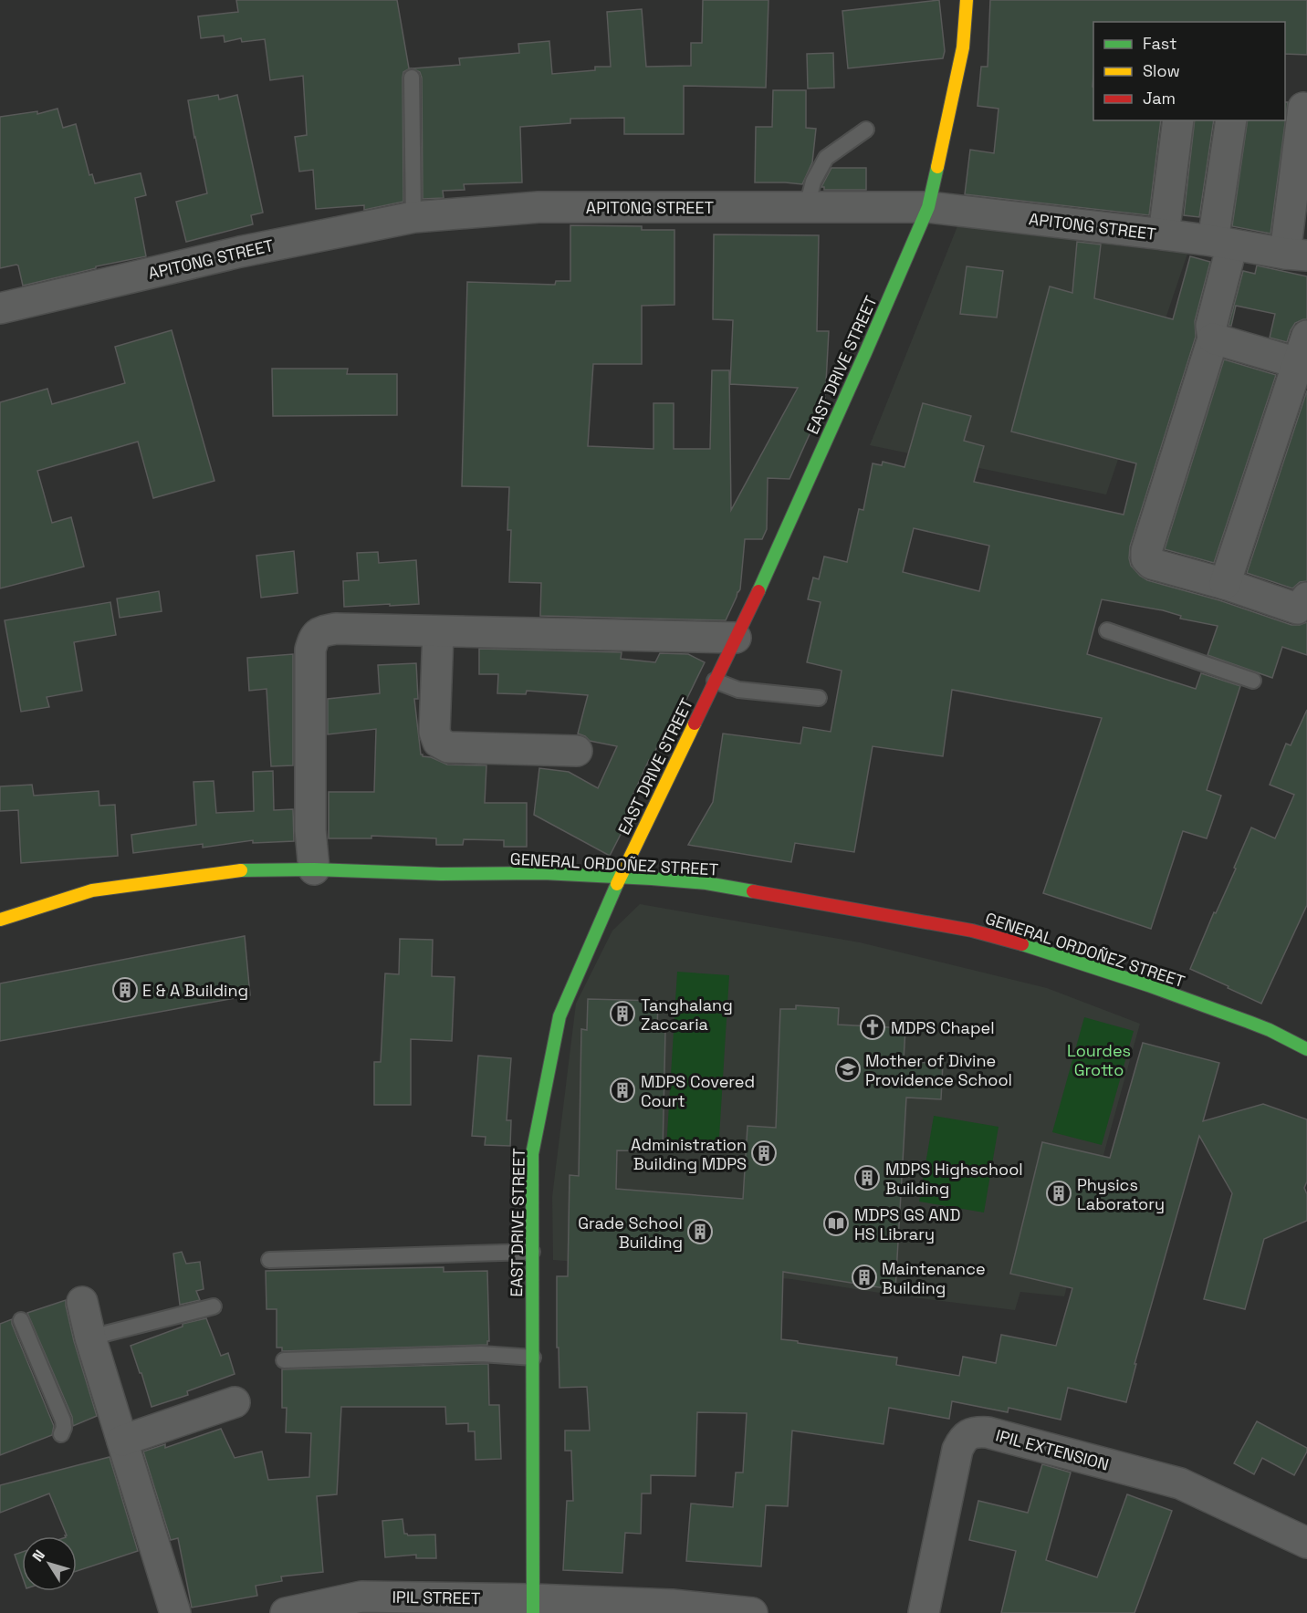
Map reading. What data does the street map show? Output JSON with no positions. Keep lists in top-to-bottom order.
{
  "streets": {
    "street": [
      "APITONG STREET",
      "EAST DRIVE STREET",
      "GENERAL ORDOÑEZ STREET",
      "IPIL EXTENSION",
      "IPIL STREET"
    ]
  },
  "crossings": [
    ["APITONG STREET", "EAST DRIVE STREET"],
    ["EAST DRIVE STREET", "GENERAL ORDOÑEZ STREET"],
    ["EAST DRIVE STREET", "IPIL STREET"]
  ],
  "parks": ["Lourdes Grotto"],
  "places": {
    "building": [
      "E & A Building",
      "Tanghalang Zaccaria",
      "MDPS Covered Court",
      "Administration Building MDPS",
      "MDPS Highschool Building",
      "Physics Laboratory",
      "Grade School Building",
      "Maintenance Building"
    ],
    "church": ["MDPS Chapel"],
    "school or university": ["Mother of Divine Providence School"],
    "library": ["MDPS GS AND HS Library"]
  },
  "legend": ["Fast", "Slow", "Jam"],
  "north": "top left"
}
